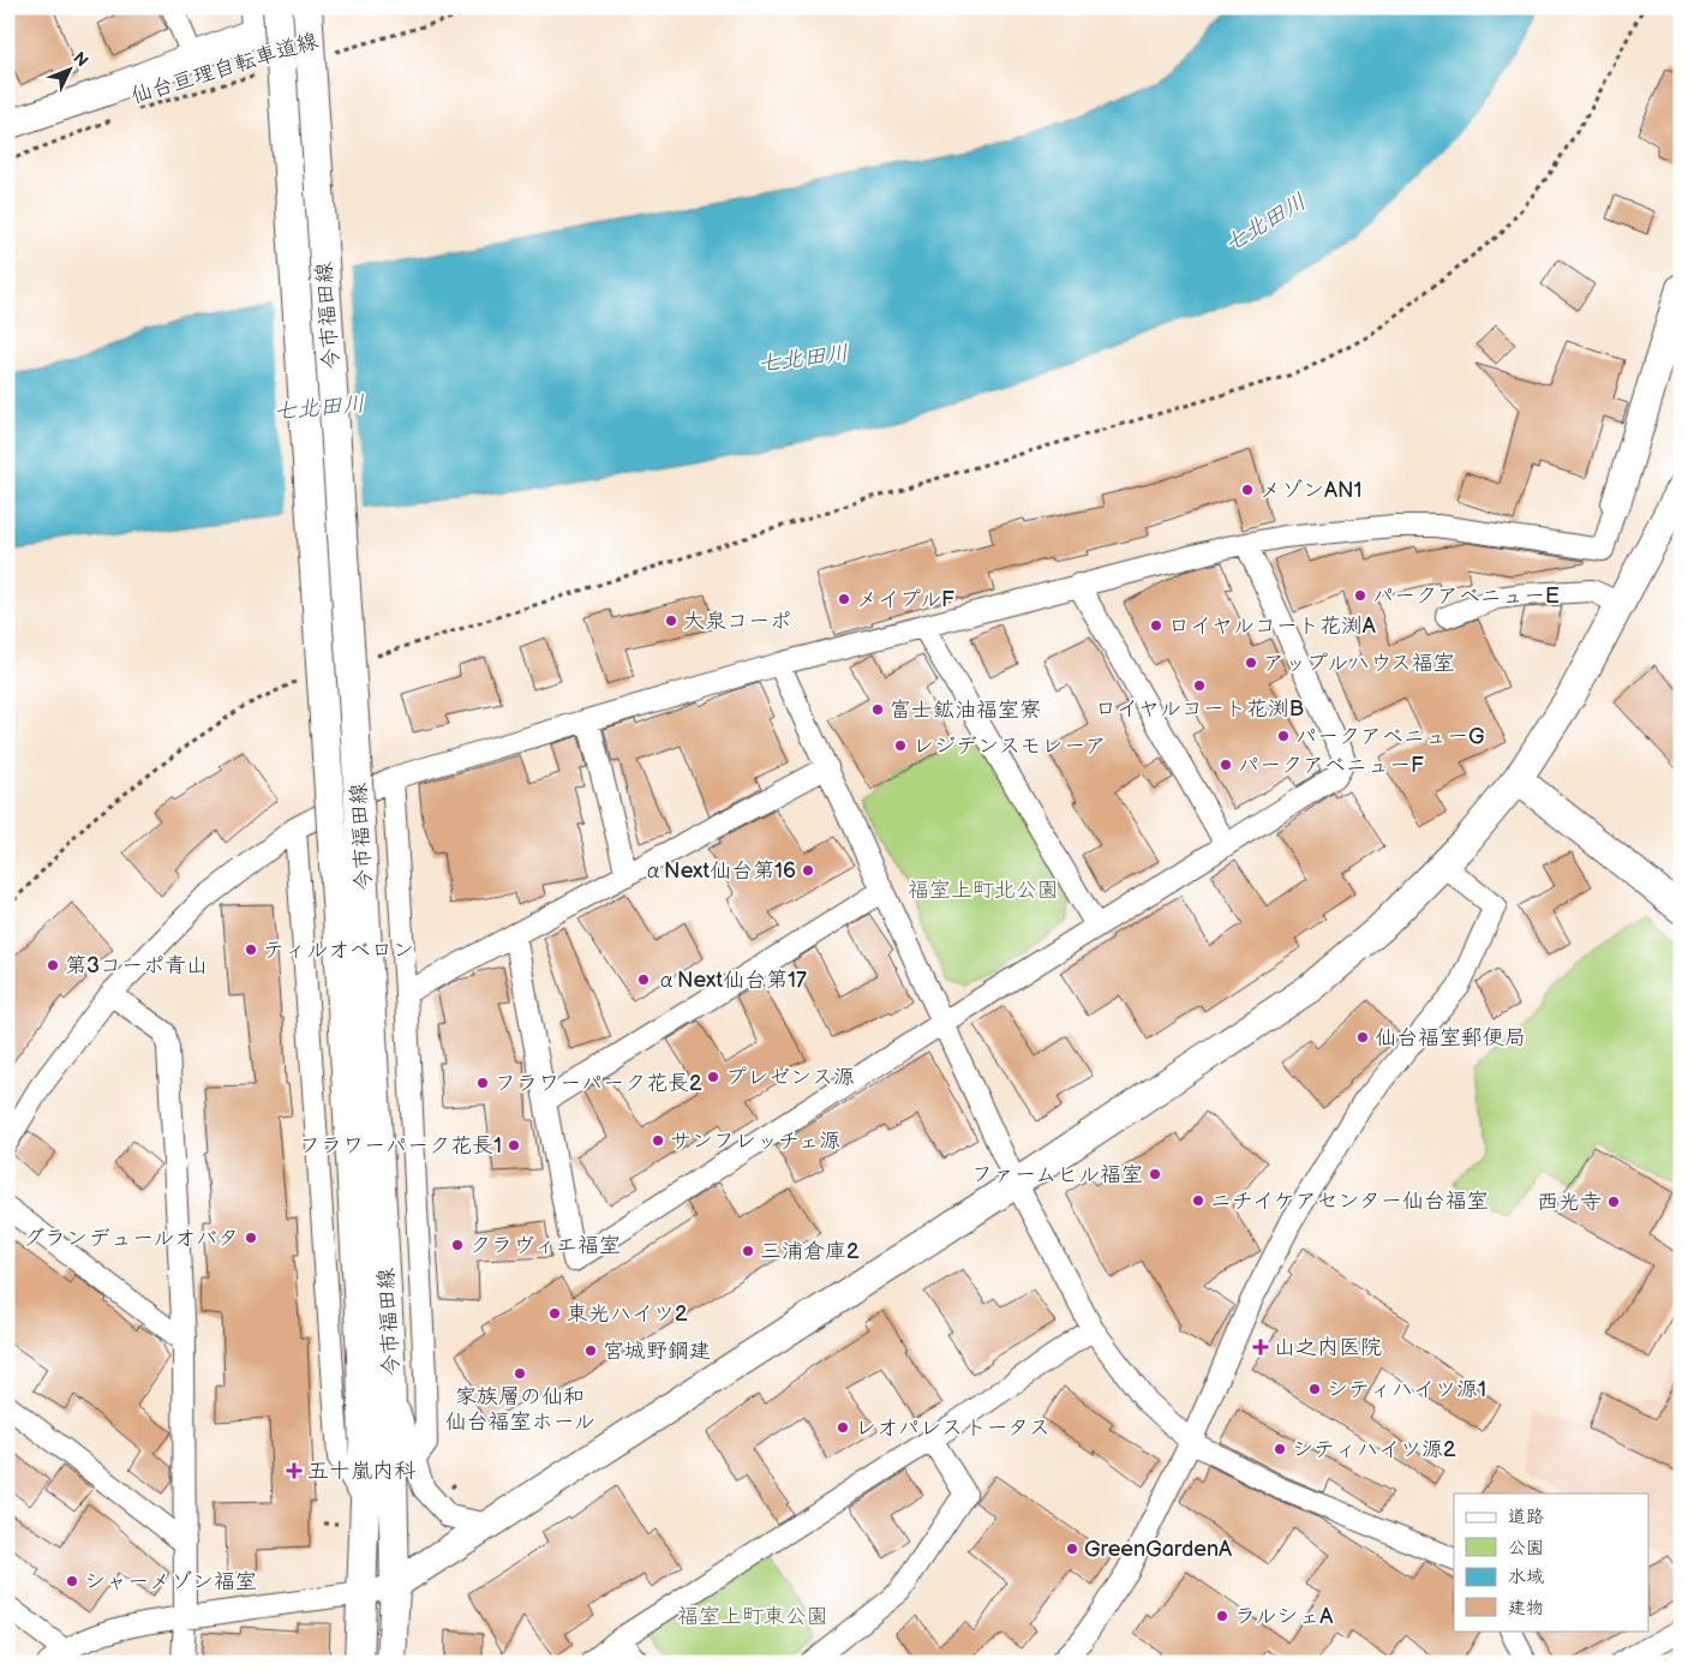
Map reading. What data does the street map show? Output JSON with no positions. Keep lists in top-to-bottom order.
{
  "streets": {
    "main road": ["今市福田線"],
    "path": ["仙台亘理自転車道線"]
  },
  "water": ["七北田川"],
  "parks": ["福室上町北公園", "福室上町東公園"],
  "places": {
    "other": [
      "メゾンAN1",
      "パークアベニューE",
      "メイプルF",
      "大泉コーポ",
      "ロイヤルコート花渕A",
      "アップルハウス福室",
      "ロイヤルコート花渕B",
      "富士鉱油福室寮",
      "パークアベニューG",
      "レジデンスモレーア",
      "パークアベニューF",
      "αNext仙台第16",
      "ティルオベロン",
      "第3コーポ青山",
      "αNext仙台第17",
      "仙台福室郵便局",
      "プレゼンス源",
      "フラワーパーク花長2",
      "サンフレッチェ源",
      "フラワーパーク花長1",
      "ファームヒル福室",
      "ニチイケアセンター仙台福室",
      "西光寺",
      "グランデュールオバタ",
      "クラヴィエ福室",
      "三浦倉庫2",
      "東光ハイツ2",
      "宮城野鋼建",
      "家族層の仙和 仙台福室ホール",
      "シティハイツ源1",
      "レオパレストータス",
      "シティハイツ源2",
      "GreenGardenA",
      "シャーメゾン福室",
      "ラルシェA"
    ],
    "health": ["山之内医院", "五十嵐内科"]
  },
  "legend": [
    "道路",
    "公園",
    "水域",
    "建物"
  ],
  "north": "top right"
}
